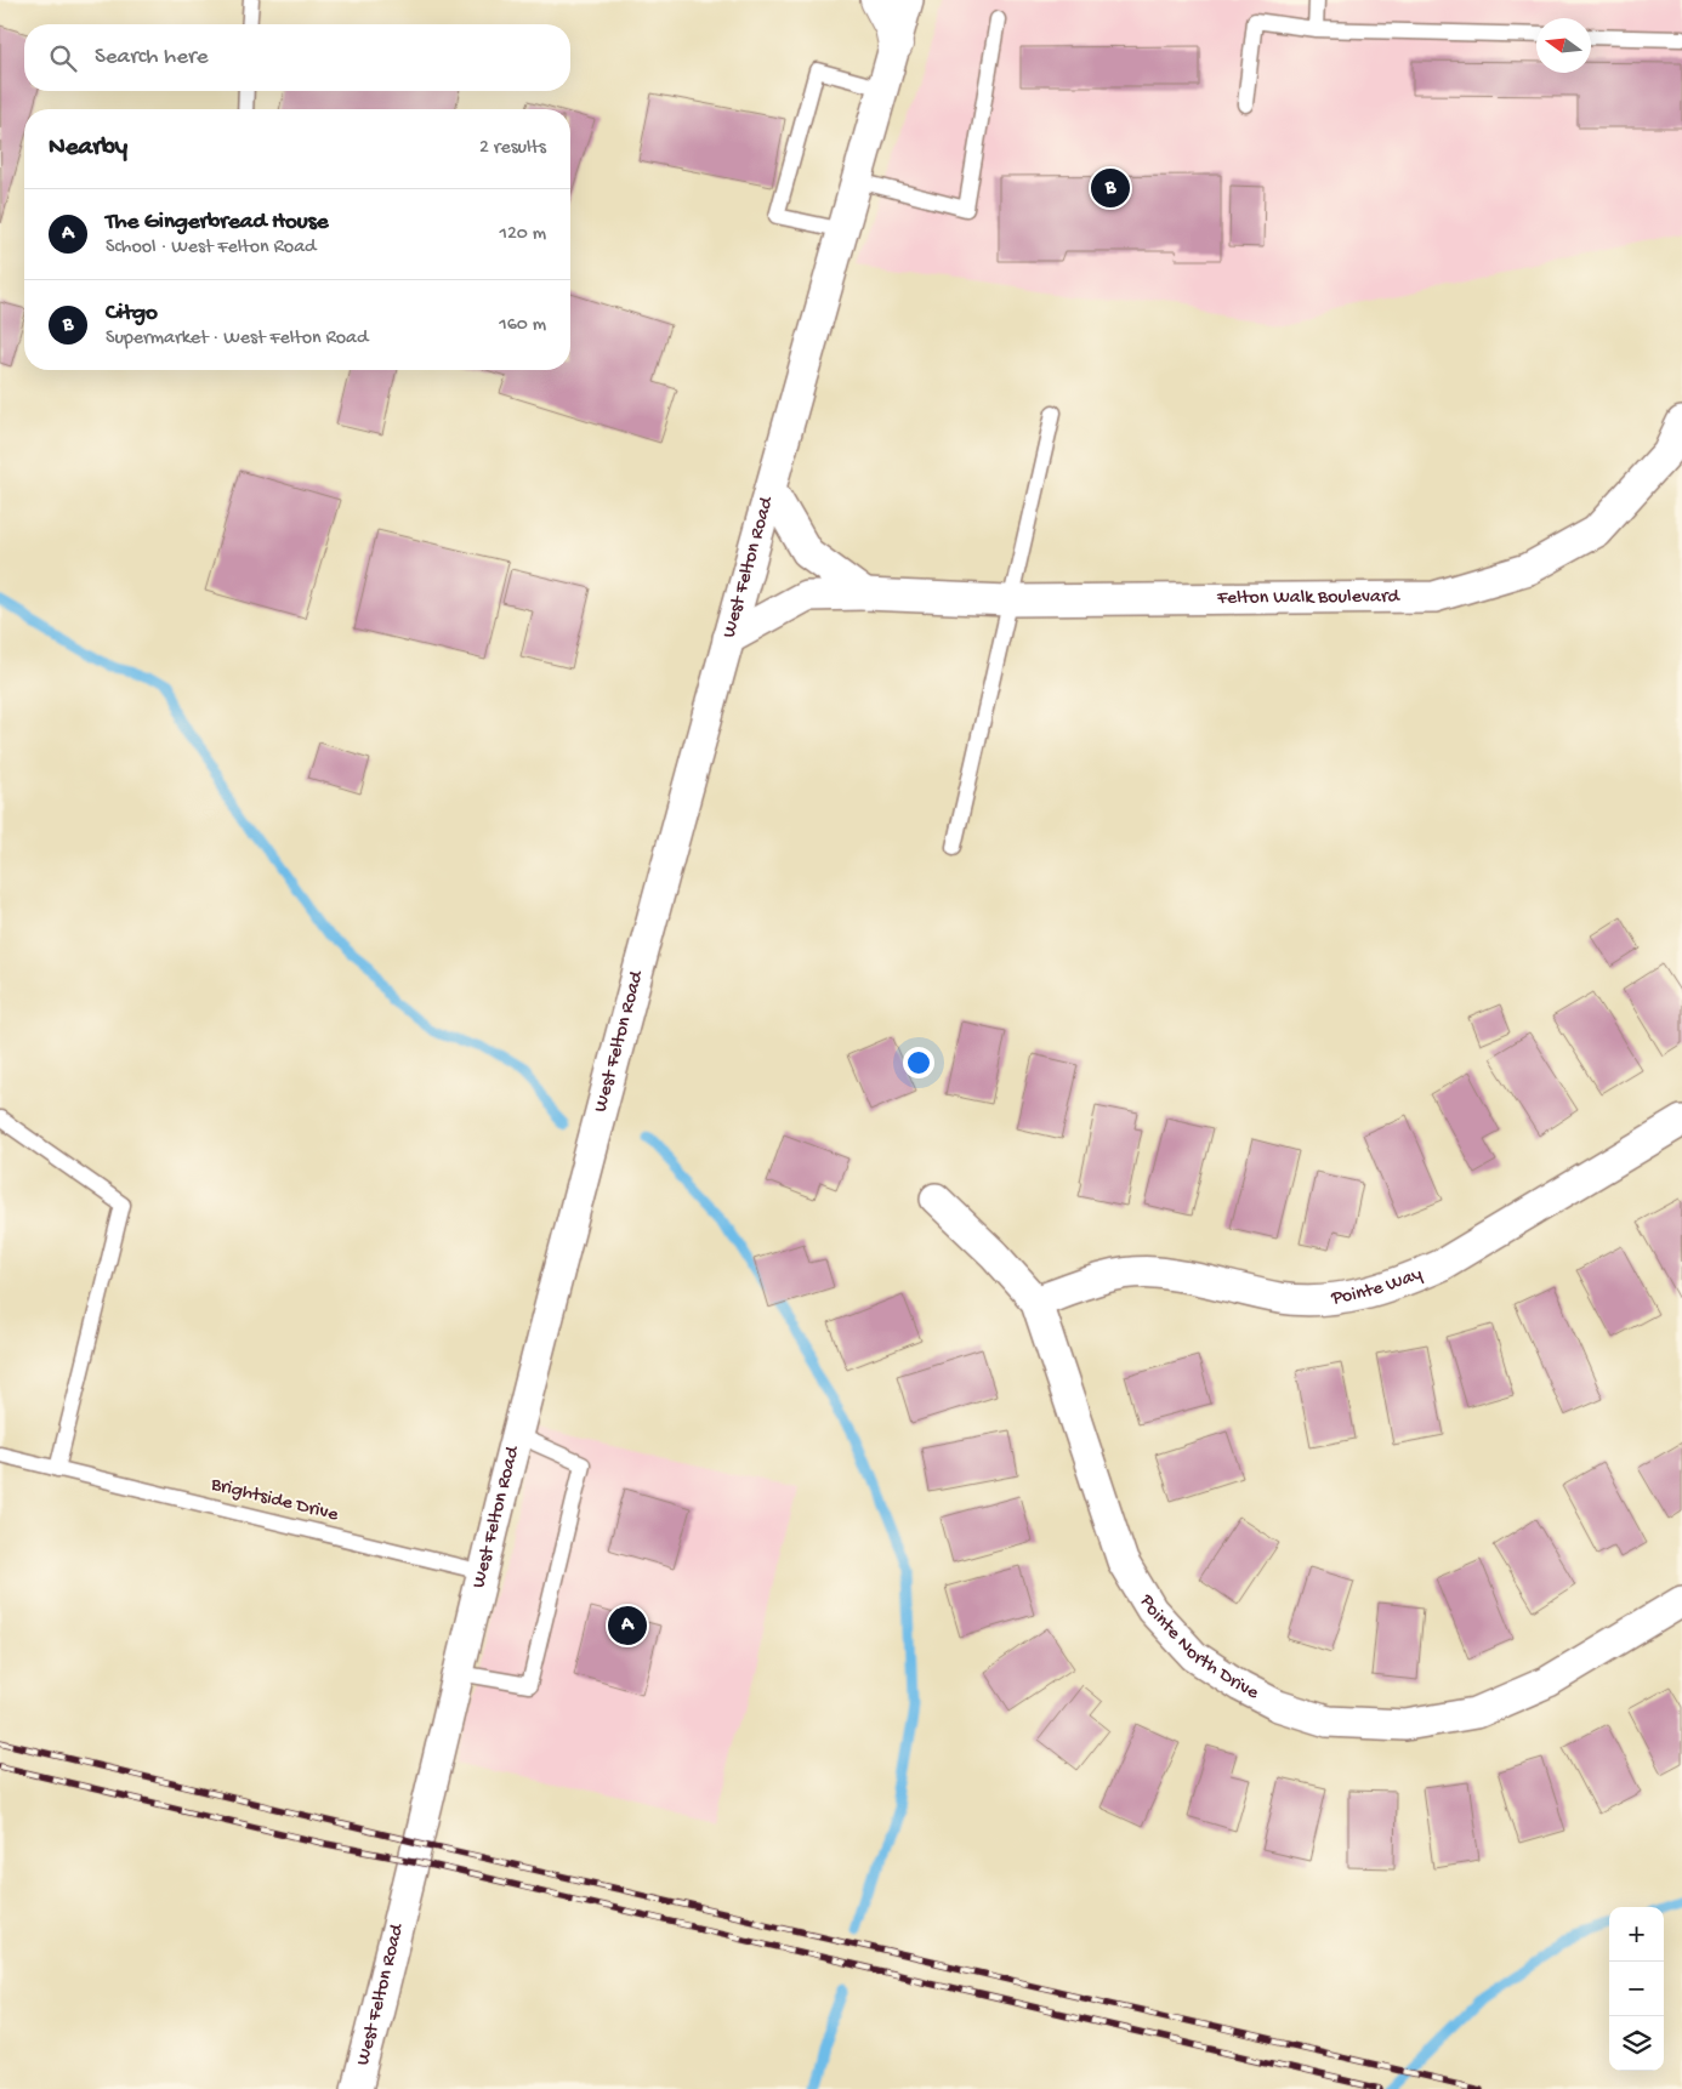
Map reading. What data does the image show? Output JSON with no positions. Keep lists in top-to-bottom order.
{
  "streets": {
    "street": [
      "West Felton Road",
      "Felton Walk Boulevard",
      "Pointe Way",
      "Pointe North Drive"
    ],
    "lane": ["Brightside Drive"]
  },
  "crossings": [
    ["West Felton Road", "Felton Walk Boulevard"],
    ["West Felton Road", "Brightside Drive"],
    ["Pointe Way", "Pointe North Drive"]
  ],
  "north": "left",
  "page": {
    "search": "Search here",
    "heading": ["Nearby", "2 results"],
    "pins": ["B", "A"],
    "list": [
      {
        "mark": "A",
        "name": "The Gingerbread House",
        "note": "School · West Felton Road",
        "value": "120 m"
      },
      {
        "mark": "B",
        "name": "Citgo",
        "note": "Supermarket · West Felton Road",
        "value": "160 m"
      }
    ],
    "map_buttons": ["+", "−"]
  }
}
